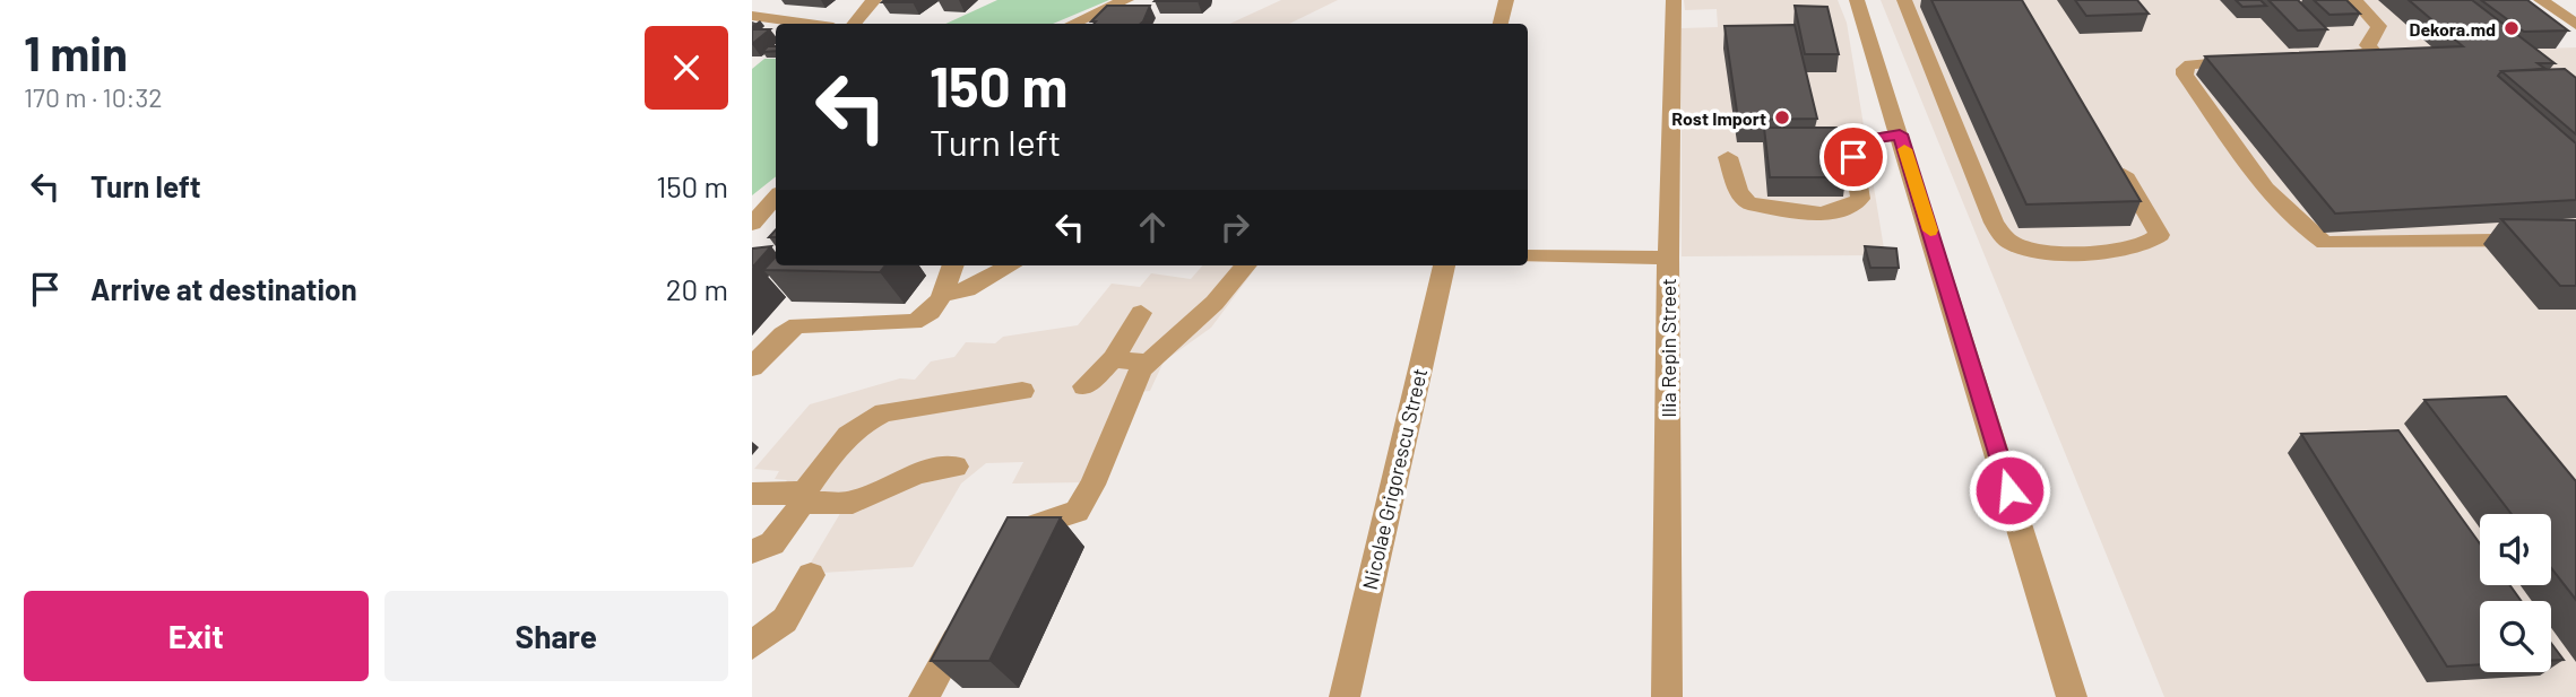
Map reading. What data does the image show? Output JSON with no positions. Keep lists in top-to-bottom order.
{
  "streets": {
    "street": ["Ilia Repin Street", "Nicolae Grigorescu Street"]
  },
  "places": ["Dekora.md", "Rost Import"],
  "page": {
    "heading": ["1 min", "170 m · 10:32"],
    "turn": ["150 m", "Turn left"],
    "list": [
      {
        "name": "Turn left",
        "value": "150 m"
      },
      {
        "name": "Arrive at destination",
        "value": "20 m"
      }
    ],
    "buttons": ["Exit", "Share"]
  }
}
